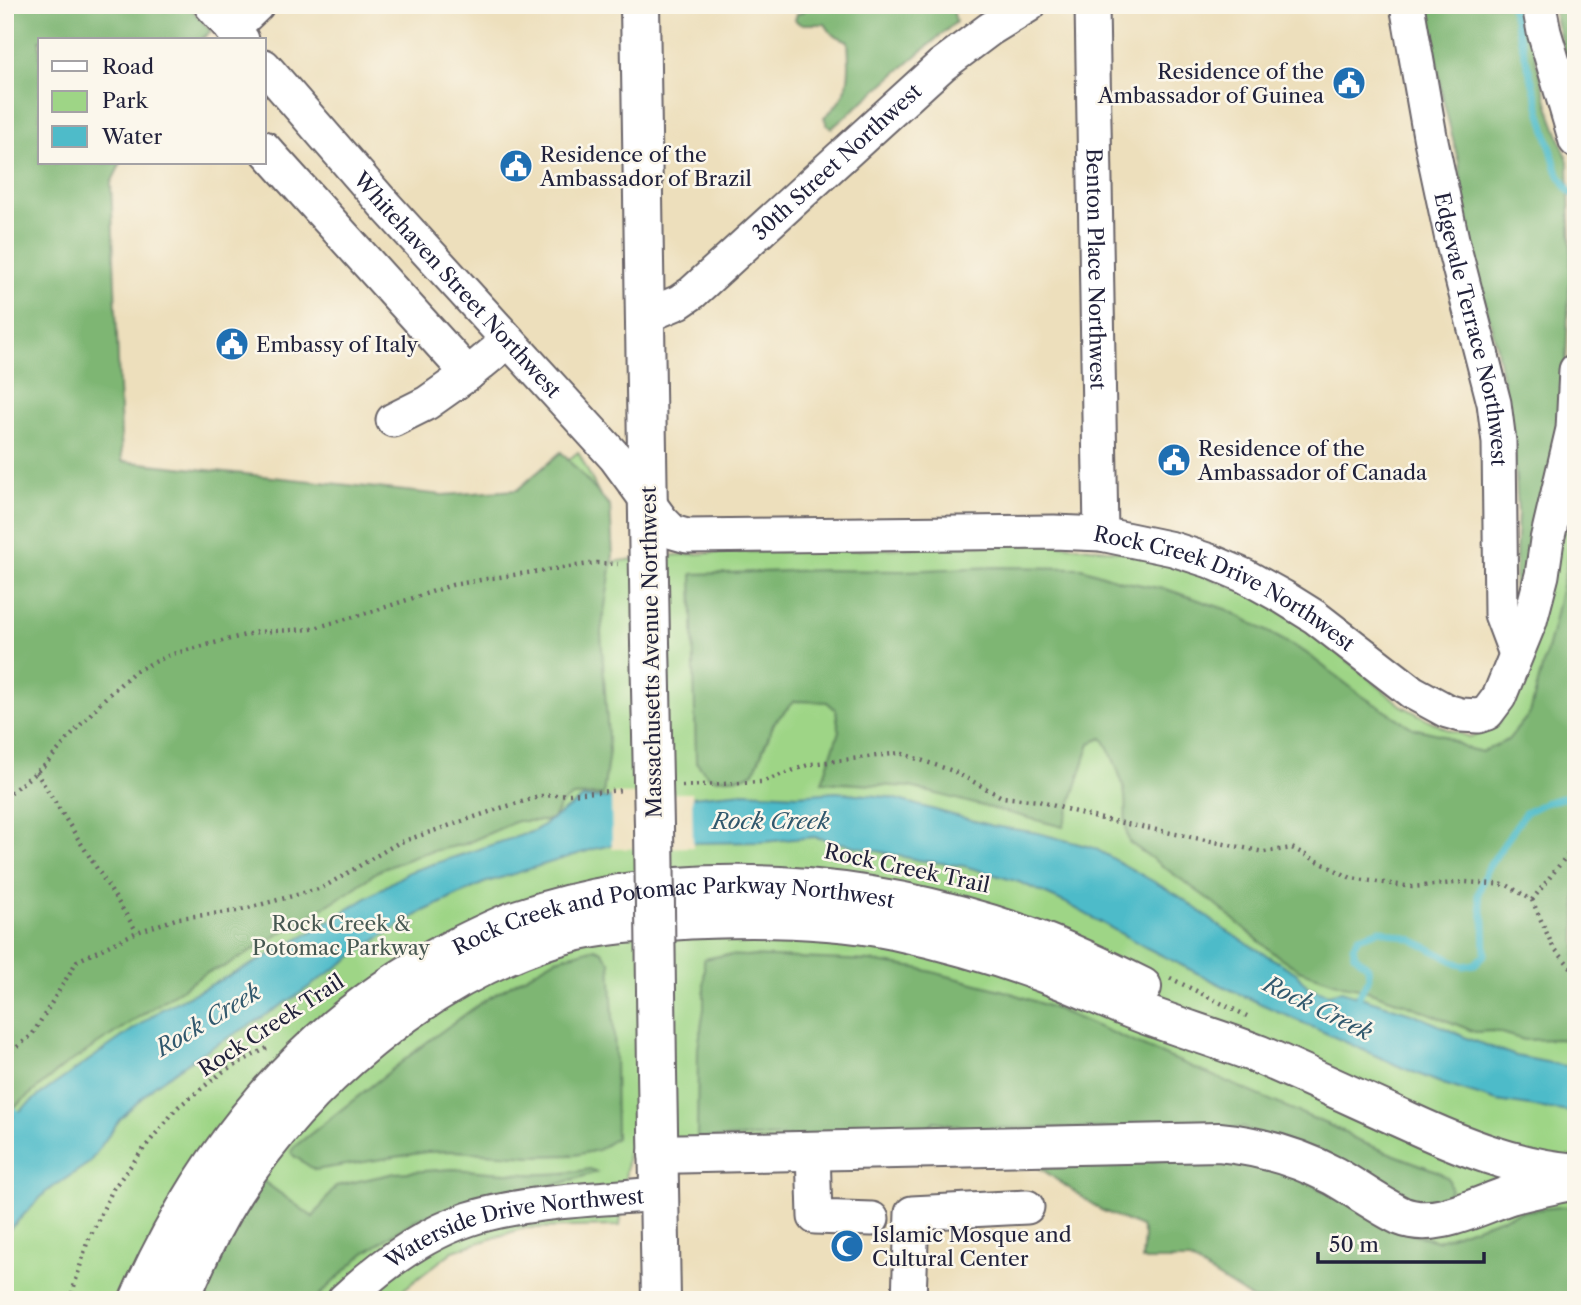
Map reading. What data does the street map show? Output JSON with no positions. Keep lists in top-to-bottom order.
{
  "streets": {
    "main road": ["Massachusetts Avenue Northwest", "Rock Creek and Potomac Parkway Northwest"],
    "street": [
      "30th Street Northwest",
      "Benton Place Northwest",
      "Whitehaven Street Northwest",
      "Edgevale Terrace Northwest",
      "Rock Creek Drive Northwest",
      "Waterside Drive Northwest"
    ],
    "path": ["Rock Creek Trail"]
  },
  "crossings": [
    ["30th Street Northwest", "Massachusetts Avenue Northwest"],
    ["Benton Place Northwest", "Rock Creek Drive Northwest"],
    ["Whitehaven Street Northwest", "Rock Creek Drive Northwest"],
    ["Whitehaven Street Northwest", "Massachusetts Avenue Northwest"],
    ["Edgevale Terrace Northwest", "Rock Creek Drive Northwest"],
    ["Rock Creek Drive Northwest", "Massachusetts Avenue Northwest"],
    ["Massachusetts Avenue Northwest", "Waterside Drive Northwest"]
  ],
  "water": ["Rock Creek"],
  "parks": ["Rock Creek & Potomac Parkway"],
  "places": {
    "public building": [
      "Residence of the Ambassador of Guinea",
      "Residence of the Ambassador of Brazil",
      "Embassy of Italy",
      "Residence of the Ambassador of Canada"
    ],
    "mosque": ["Islamic Mosque and Cultural Center"]
  },
  "legend": ["Road", "Park", "Water"],
  "scale_bar": "50 m"
}
